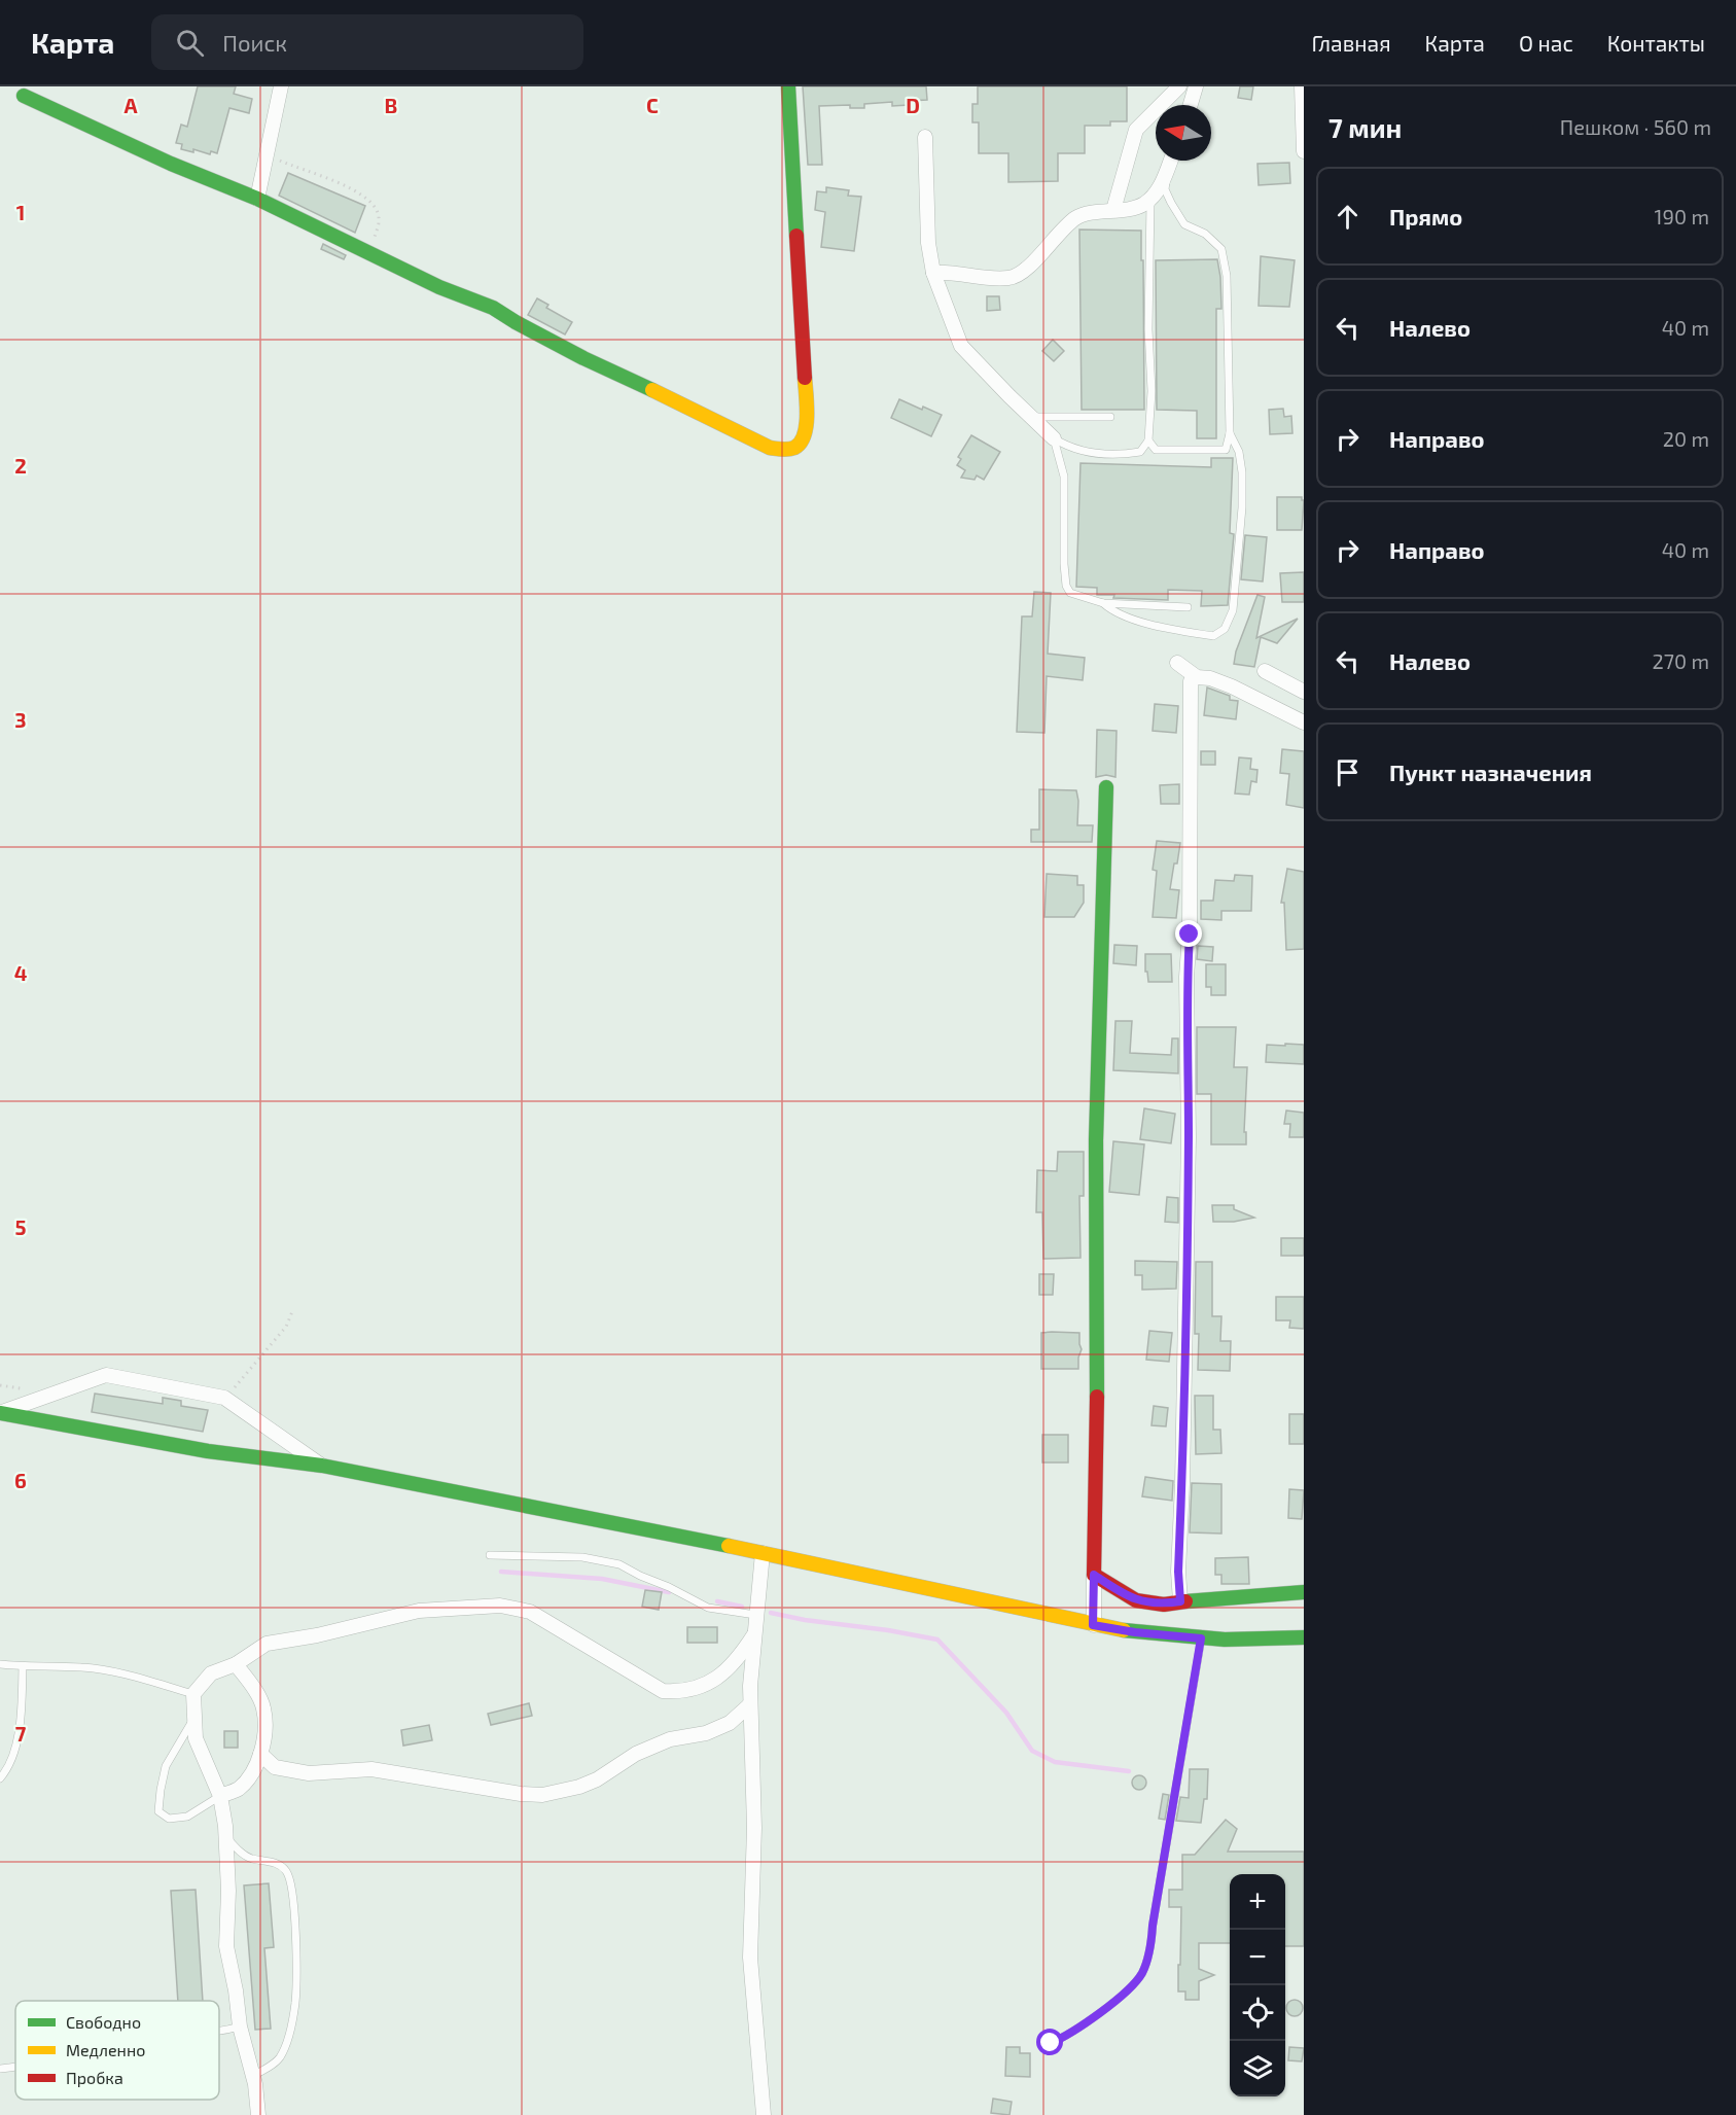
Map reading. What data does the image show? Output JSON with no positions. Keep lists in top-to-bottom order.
{
  "legend": ["Свободно", "Медленно", "Пробка"],
  "north": "left",
  "page": {
    "header": "Карта",
    "search": "Поиск",
    "nav": [
      "Главная",
      "Карта",
      "О нас",
      "Контакты"
    ],
    "heading": ["7 мин", "Пешком · 560 m"],
    "list": [
      ["Прямо", "190 m"],
      ["Налево", "40 m"],
      ["Направо", "20 m"],
      ["Направо", "40 m"],
      ["Налево", "270 m"],
      "Пункт назначения"
    ],
    "map_buttons": ["+", "−"]
  },
  "grid": {
    "columns": [
      "A",
      "B",
      "C",
      "D"
    ],
    "rows": [
      "1",
      "2",
      "3",
      "4",
      "5",
      "6",
      "7"
    ]
  }
}
